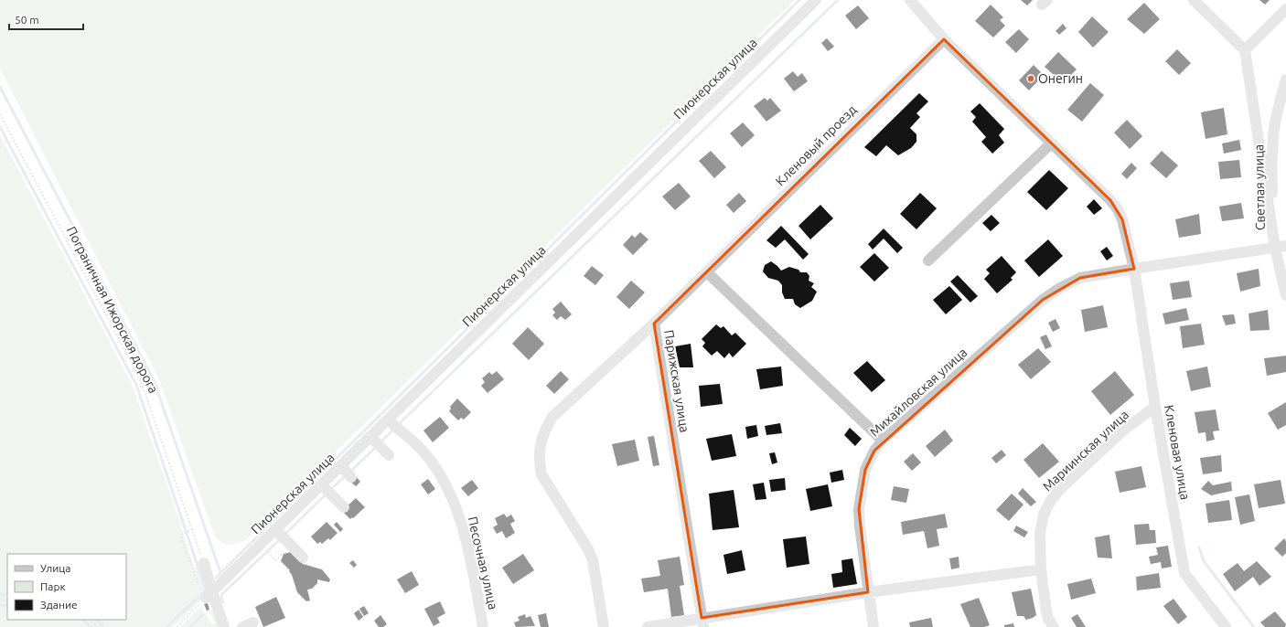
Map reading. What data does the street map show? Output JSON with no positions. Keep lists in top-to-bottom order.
{
  "streets": {
    "street": [
      "Пионерская улица",
      "Кленовый проезд",
      "Светлая улица",
      "Парижская улица",
      "Михайловская улица",
      "Мариинская улица",
      "Кленовая улица",
      "Песочная улица"
    ],
    "path": ["Пограничная Ижорская дорога"]
  },
  "crossings": [
    ["Пионерская улица", "Песочная улица"],
    ["Кленовый проезд", "Парижская улица"],
    ["Кленовый проезд", "Кленовая улица"],
    ["Светлая улица", "Михайловская улица"],
    ["Михайловская улица", "Кленовая улица"],
    ["Мариинская улица", "Кленовая улица"]
  ],
  "places": ["Онегин"],
  "legend": ["Улица", "Парк", "Здание"],
  "scale_bar": "50 m"
}
